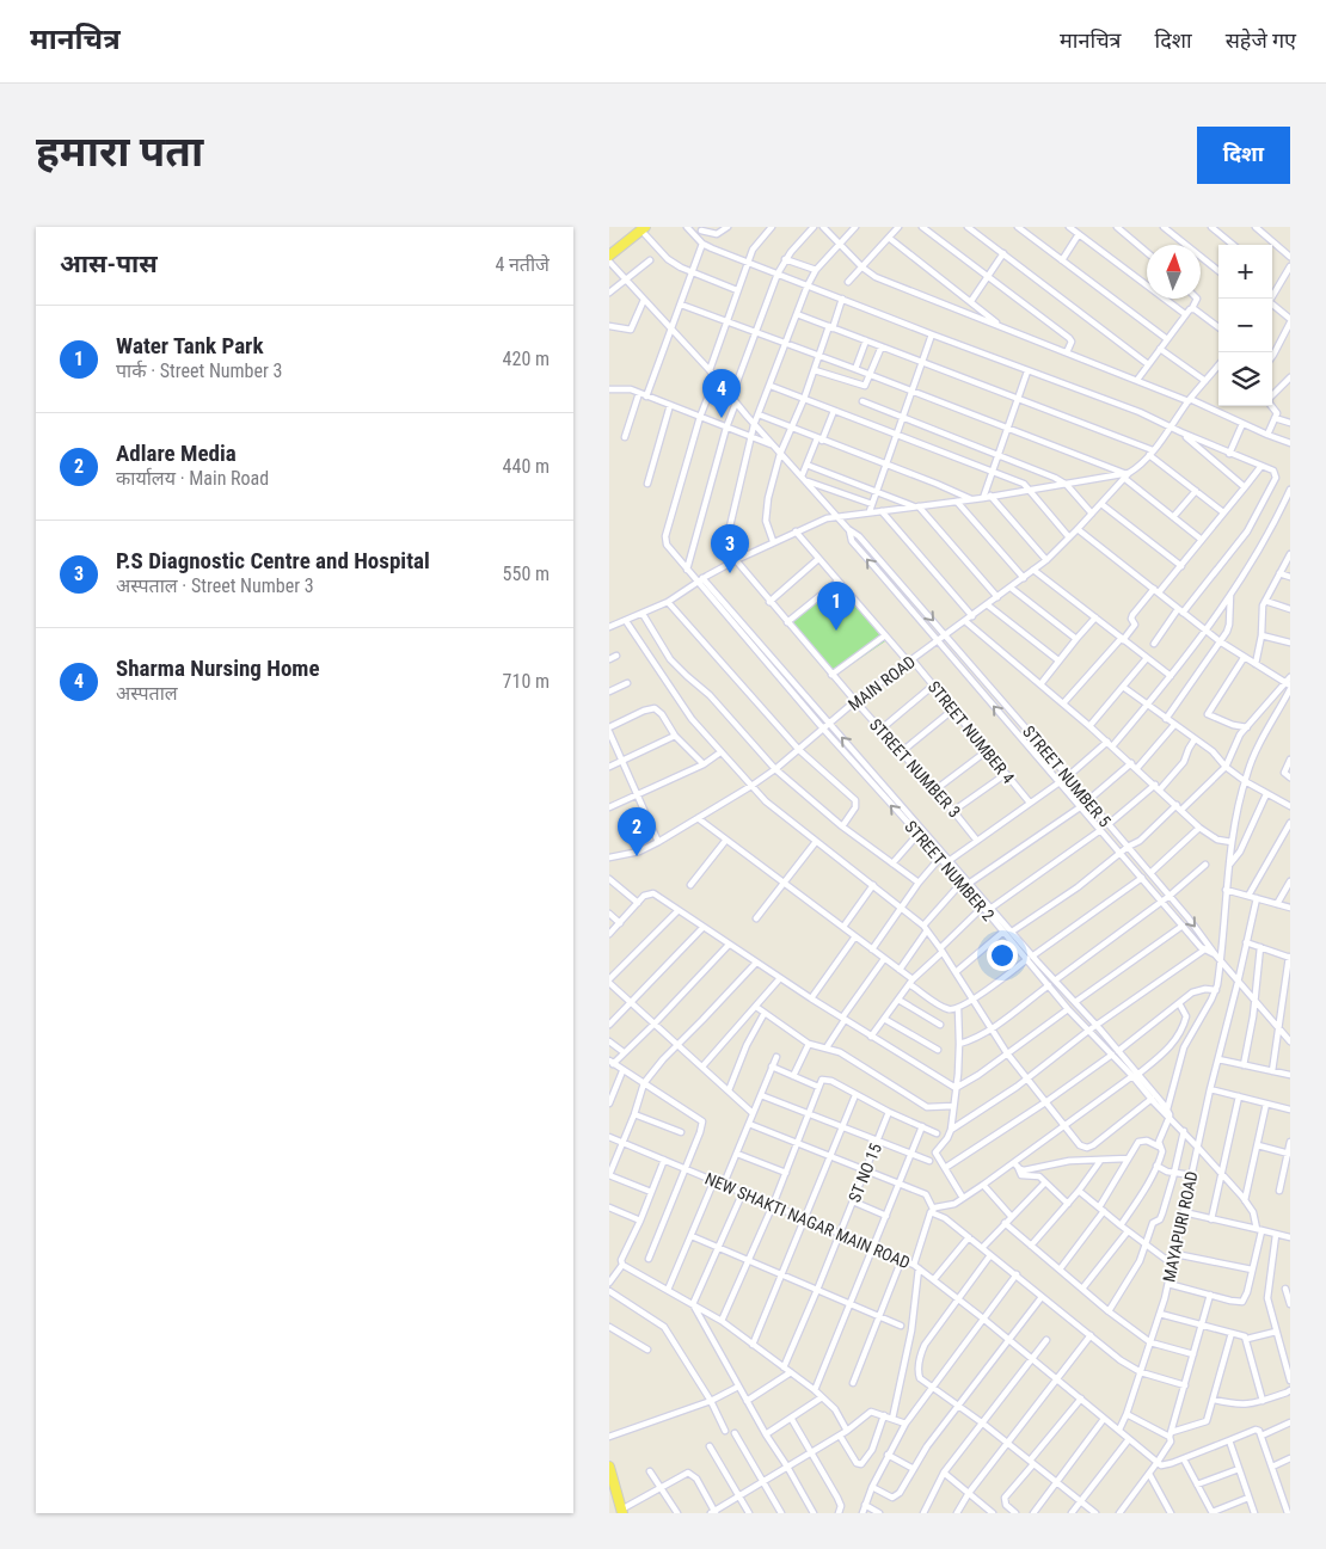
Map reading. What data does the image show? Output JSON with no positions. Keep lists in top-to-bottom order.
{
  "streets": {
    "street": [
      "MAIN ROAD",
      "STREET NUMBER 4",
      "STREET NUMBER 3",
      "STREET NUMBER 5",
      "STREET NUMBER 2",
      "ST NO 15",
      "NEW SHAKTI NAGAR MAIN ROAD",
      "MAYAPURI ROAD"
    ]
  },
  "crossings": [
    ["MAIN ROAD", "STREET NUMBER 4"],
    ["MAIN ROAD", "STREET NUMBER 3"],
    ["MAIN ROAD", "STREET NUMBER 5"],
    ["MAIN ROAD", "STREET NUMBER 2"],
    ["STREET NUMBER 5", "STREET NUMBER 2"],
    ["STREET NUMBER 5", "MAYAPURI ROAD"],
    ["STREET NUMBER 2", "MAYAPURI ROAD"],
    ["ST NO 15", "NEW SHAKTI NAGAR MAIN ROAD"],
    ["NEW SHAKTI NAGAR MAIN ROAD", "MAYAPURI ROAD"]
  ],
  "north": "top",
  "page": {
    "header": "मानचित्र",
    "nav": ["मानचित्र", "दिशा", "सहेजे गए"],
    "buttons": "दिशा",
    "title": "हमारा पता",
    "heading": ["आस-पास", "4 नतीजे"],
    "map_buttons": ["+", "−"],
    "list": [
      {
        "mark": "1",
        "name": "Water Tank Park",
        "note": "पार्क · Street Number 3",
        "value": "420 m"
      },
      {
        "mark": "2",
        "name": "Adlare Media",
        "note": "कार्यालय · Main Road",
        "value": "440 m"
      },
      {
        "mark": "3",
        "name": "P.S Diagnostic Centre and Hospital",
        "note": "अस्पताल · Street Number 3",
        "value": "550 m"
      },
      {
        "mark": "4",
        "name": "Sharma Nursing Home",
        "note": "अस्पताल",
        "value": "710 m"
      }
    ],
    "pins": [
      "4",
      "3",
      "1",
      "2"
    ]
  }
}
